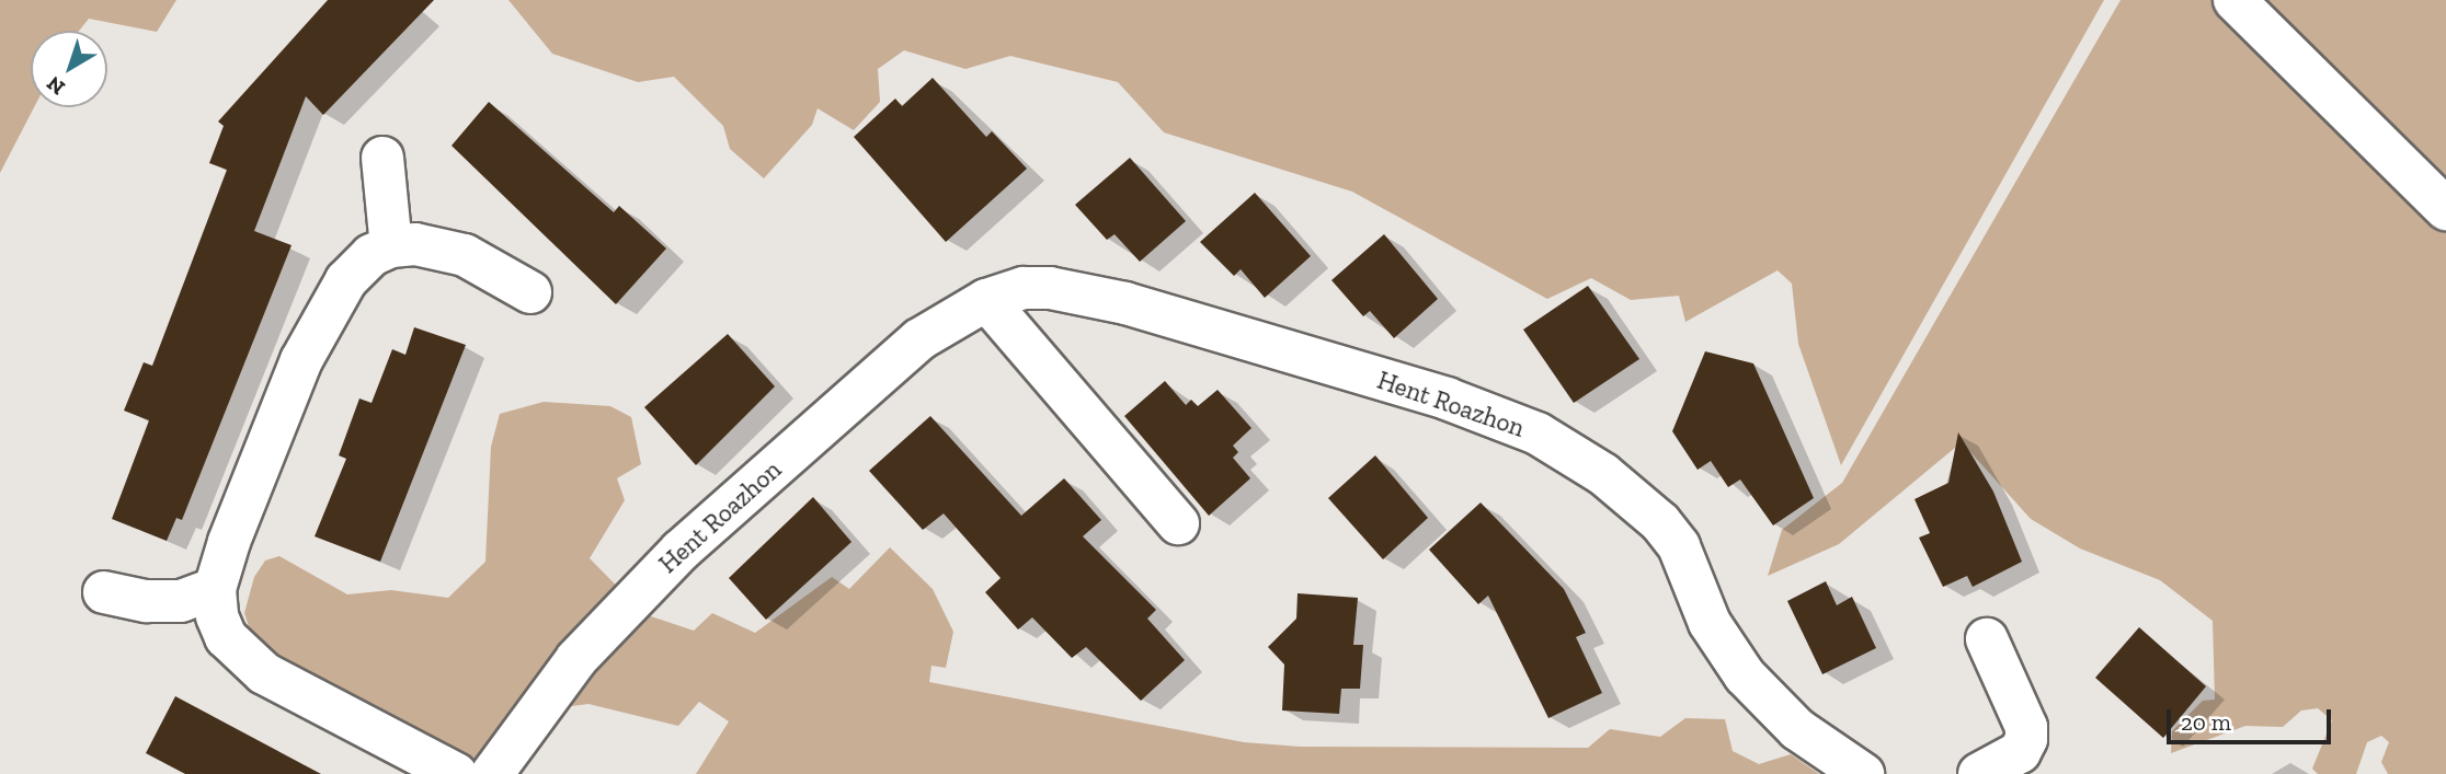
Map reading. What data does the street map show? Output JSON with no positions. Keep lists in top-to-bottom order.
{
  "streets": {
    "street": ["Hent Roazhon"]
  },
  "scale_bar": "20 m",
  "north": "bottom left"
}
